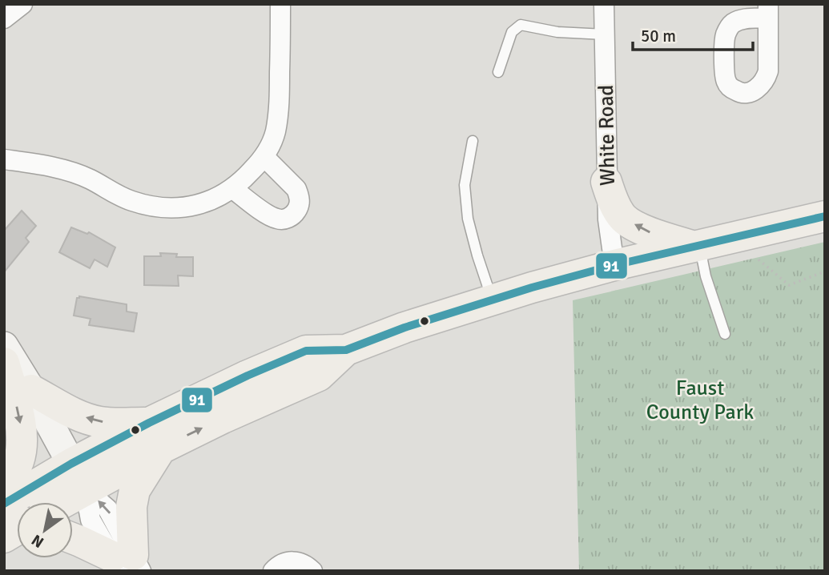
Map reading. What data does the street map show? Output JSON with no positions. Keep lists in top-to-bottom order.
{
  "streets": {
    "street": ["White Road"]
  },
  "parks": ["Faust County Park"],
  "lines": ["transit line 91"],
  "scale_bar": "50 m",
  "north": "bottom left"
}
